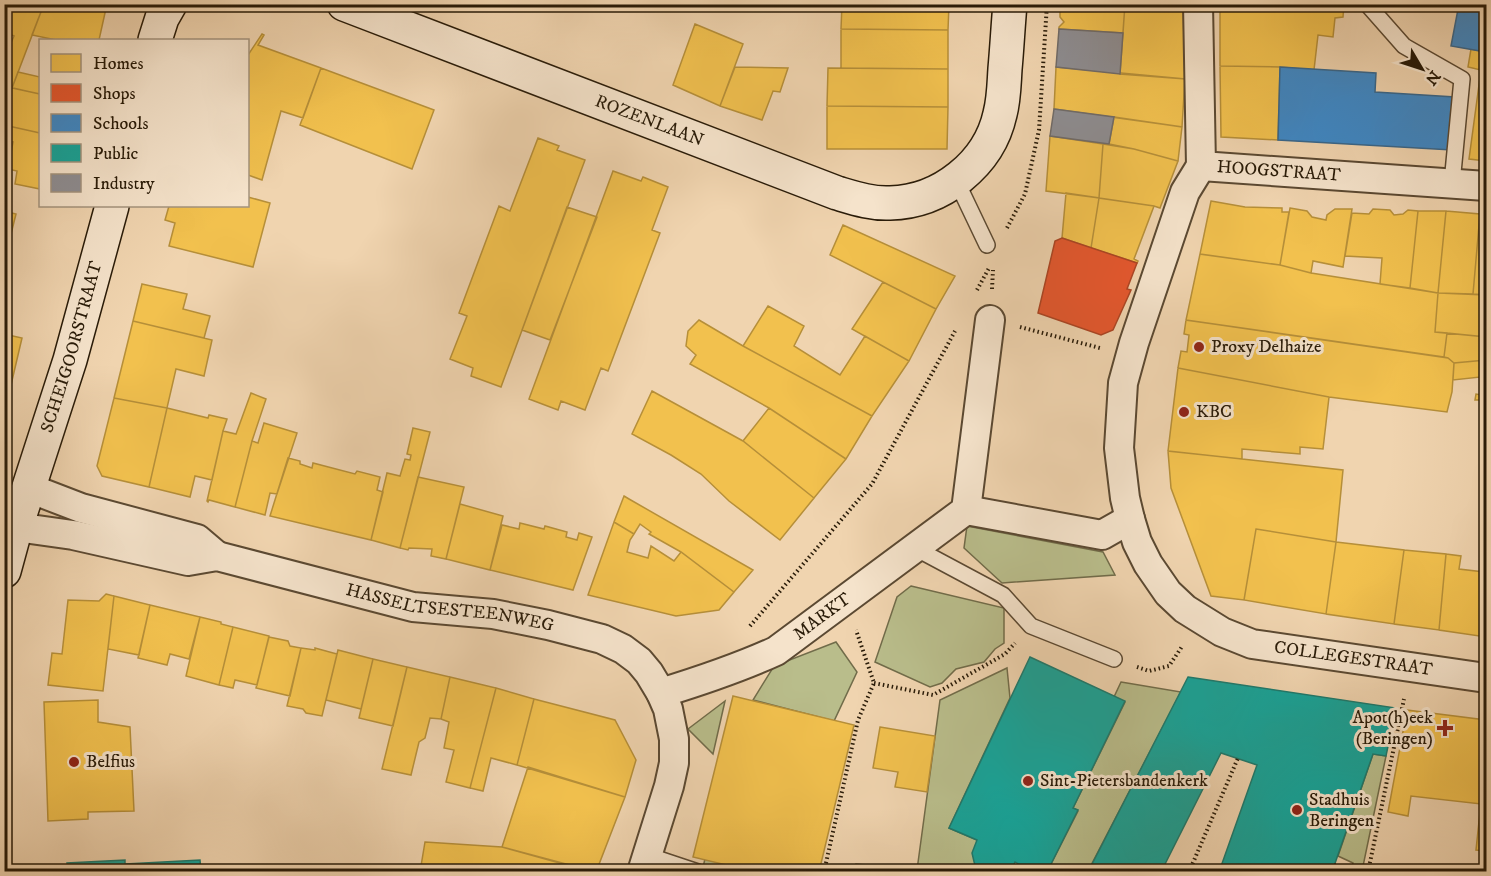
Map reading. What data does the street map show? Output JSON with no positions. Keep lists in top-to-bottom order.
{
  "streets": {
    "street": [
      "ROZENLAAN",
      "HOOGSTRAAT",
      "SCHEIGOORSTRAAT",
      "HASSELTSESTEENWEG",
      "MARKT",
      "COLLEGESTRAAT"
    ]
  },
  "crossings": [
    ["SCHEIGOORSTRAAT", "HASSELTSESTEENWEG"],
    ["HASSELTSESTEENWEG", "MARKT"]
  ],
  "places": {
    "other": [
      "Proxy Delhaize",
      "KBC",
      "Belfius",
      "Sint-Pietersbandenkerk",
      "Stadhuis Beringen"
    ],
    "health": ["Apot(h)eek (Beringen)"]
  },
  "legend": [
    "Homes",
    "Shops",
    "Schools",
    "Public",
    "Industry"
  ],
  "north": "bottom right"
}
